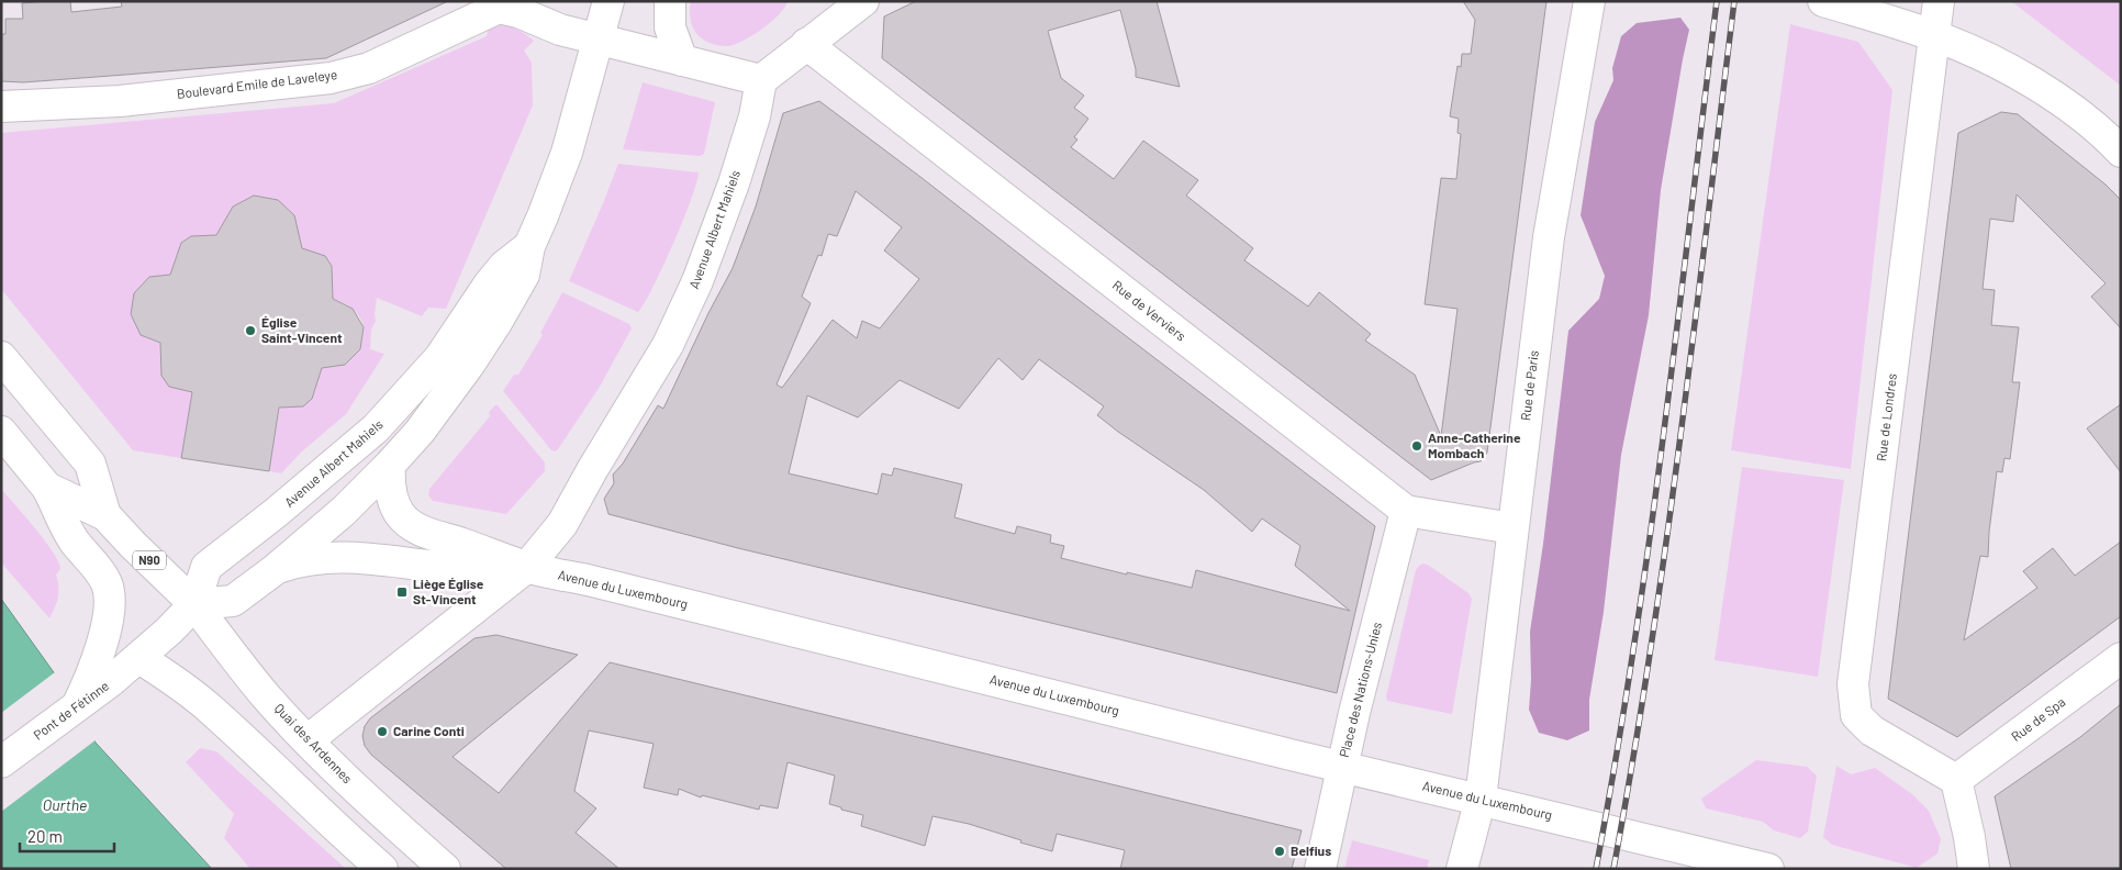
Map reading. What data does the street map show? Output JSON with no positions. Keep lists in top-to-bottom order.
{
  "streets": {
    "street": [
      "Boulevard Emile de Laveleye",
      "Avenue Albert Mahiels",
      "Rue de Verviers",
      "Rue de Paris",
      "Rue de Londres",
      "N90",
      "Avenue du Luxembourg",
      "Place des Nations-Unies",
      "Pont de Fétinne",
      "Rue de Spa",
      "Quai des Ardennes"
    ]
  },
  "crossings": [
    ["Boulevard Emile de Laveleye", "Avenue Albert Mahiels"],
    ["Avenue Albert Mahiels", "N90"],
    ["Avenue Albert Mahiels", "Avenue du Luxembourg"],
    ["Avenue Albert Mahiels", "Pont de Fétinne"],
    ["Avenue Albert Mahiels", "Quai des Ardennes"],
    ["Rue de Verviers", "Rue de Paris"],
    ["Rue de Verviers", "Place des Nations-Unies"],
    ["Rue de Paris", "Avenue du Luxembourg"],
    ["Rue de Londres", "Rue de Spa"],
    ["N90", "Pont de Fétinne"],
    ["N90", "Quai des Ardennes"],
    ["Avenue du Luxembourg", "Place des Nations-Unies"],
    ["Pont de Fétinne", "Quai des Ardennes"]
  ],
  "water": ["Ourthe"],
  "places": {
    "other": [
      "Église Saint-Vincent",
      "Anne-Catherine Mombach",
      "Carine Conti",
      "Belfius"
    ],
    "transit": ["Liège Église St-Vincent"]
  },
  "scale_bar": "20 m"
}
